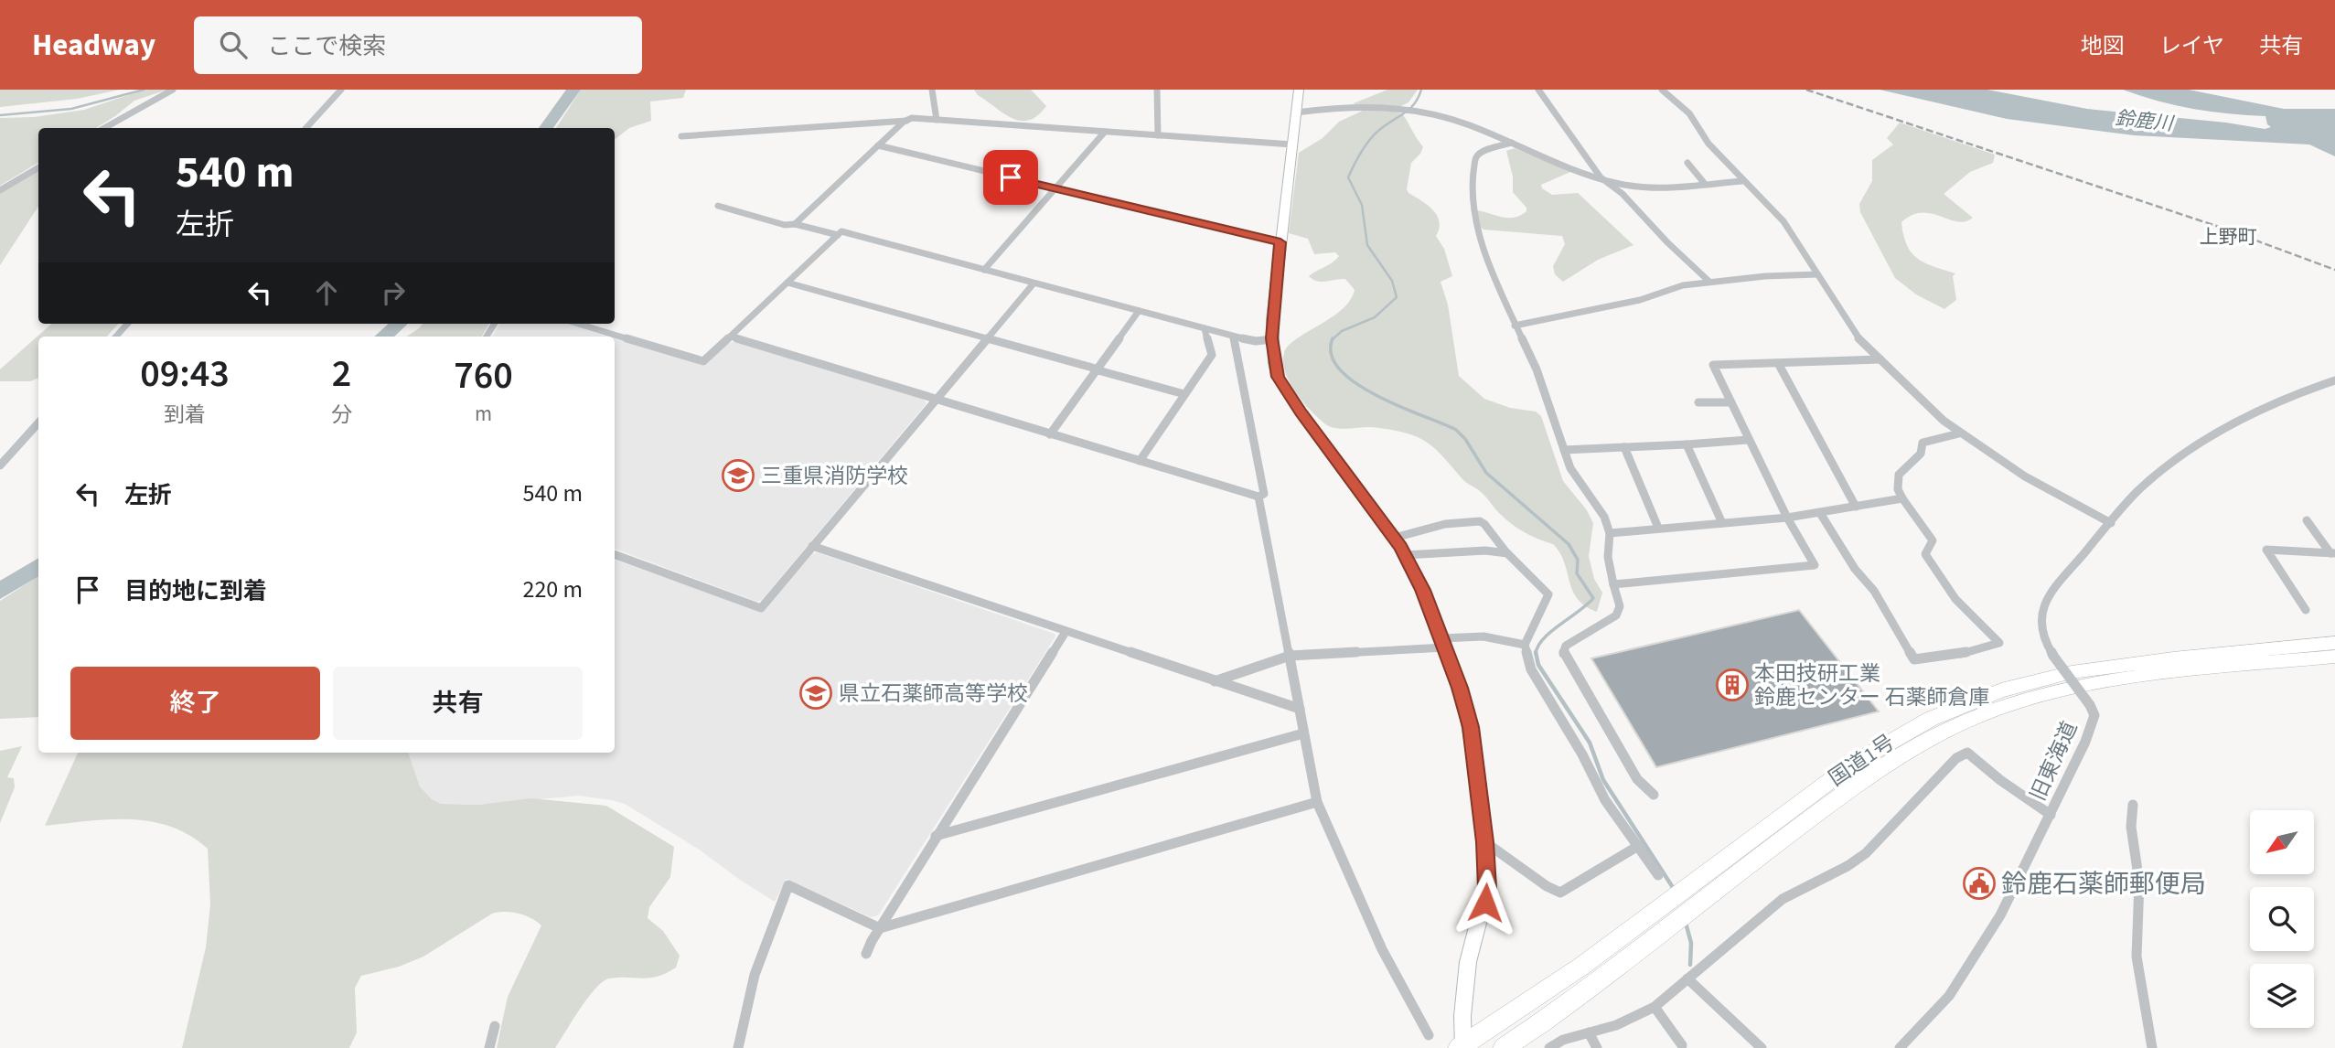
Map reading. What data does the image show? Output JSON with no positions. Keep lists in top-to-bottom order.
{
  "streets": {
    "highway": ["国道1号"],
    "street": ["旧東海道"]
  },
  "districts": ["上野町"],
  "water": ["鈴鹿川"],
  "places": {
    "school or university": ["三重県消防学校", "県立石薬師高等学校"],
    "building": ["本田技研工業 鈴鹿センター 石薬師倉庫"],
    "public building": ["鈴鹿石薬師郵便局"]
  },
  "north": "bottom left",
  "page": {
    "header": "Headway",
    "search": "ここで検索",
    "nav": ["地図", "レイヤ", "共有"],
    "turn": ["540 m", "左折"],
    "eta": [
      "09:43",
      "到着",
      "2",
      "分",
      "760",
      "m"
    ],
    "list": [
      {
        "name": "左折",
        "value": "540 m"
      },
      {
        "name": "目的地に到着",
        "value": "220 m"
      }
    ],
    "buttons": ["終了", "共有"]
  }
}
